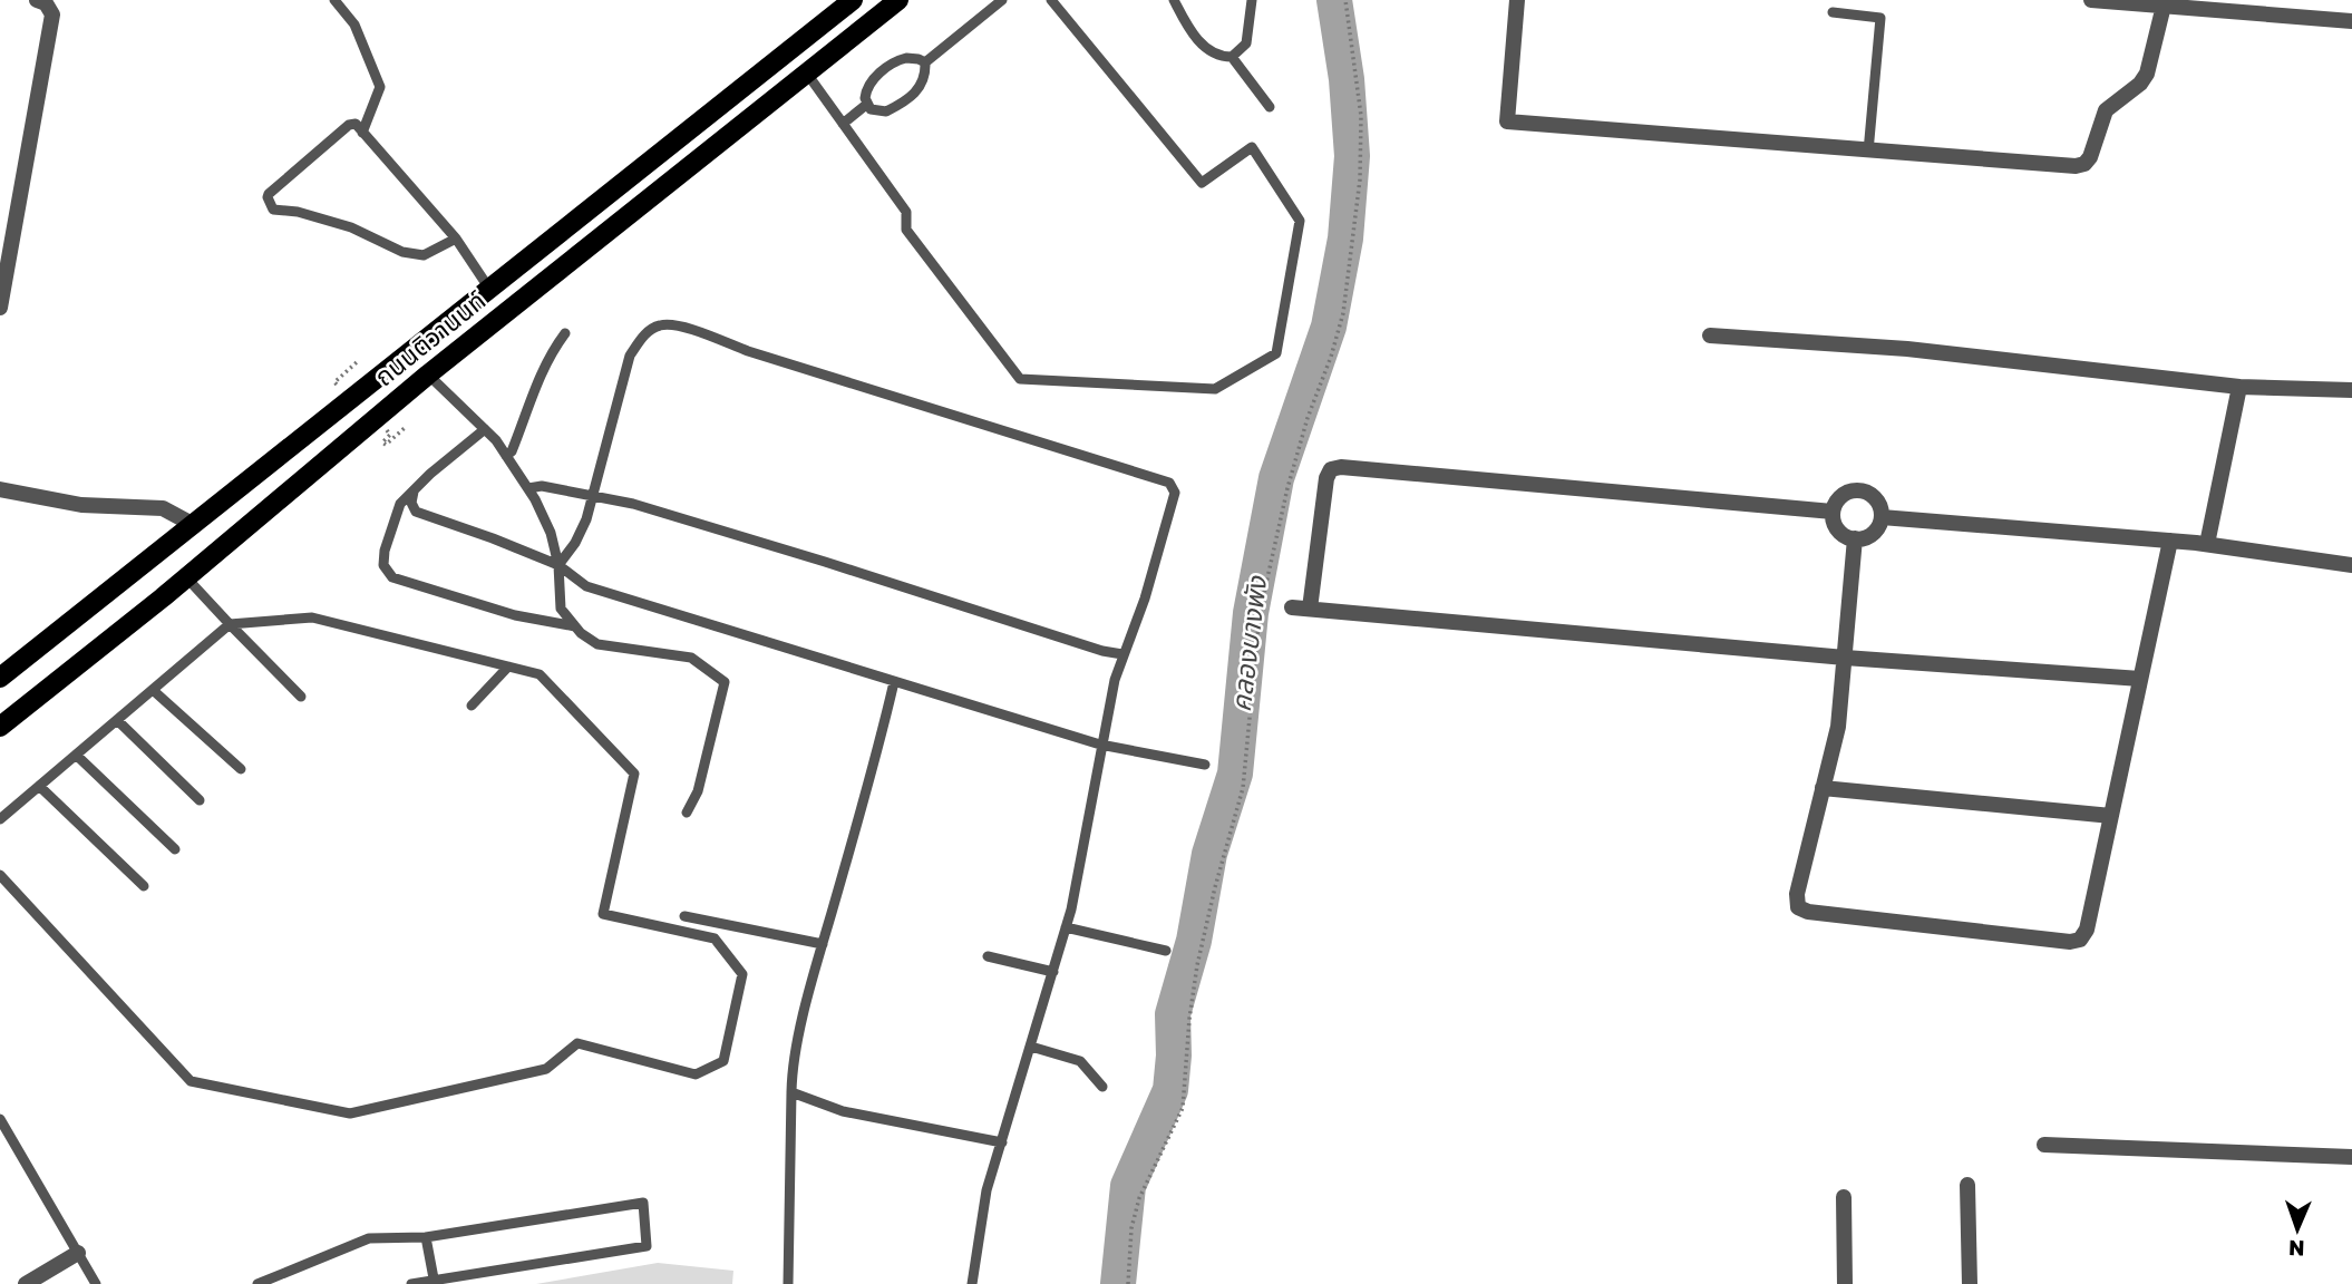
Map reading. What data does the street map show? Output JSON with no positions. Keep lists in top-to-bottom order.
{
  "streets": {
    "main road": ["ถนนติวานนท์"]
  },
  "water": ["คลองบางพัง"],
  "north": "bottom"
}
